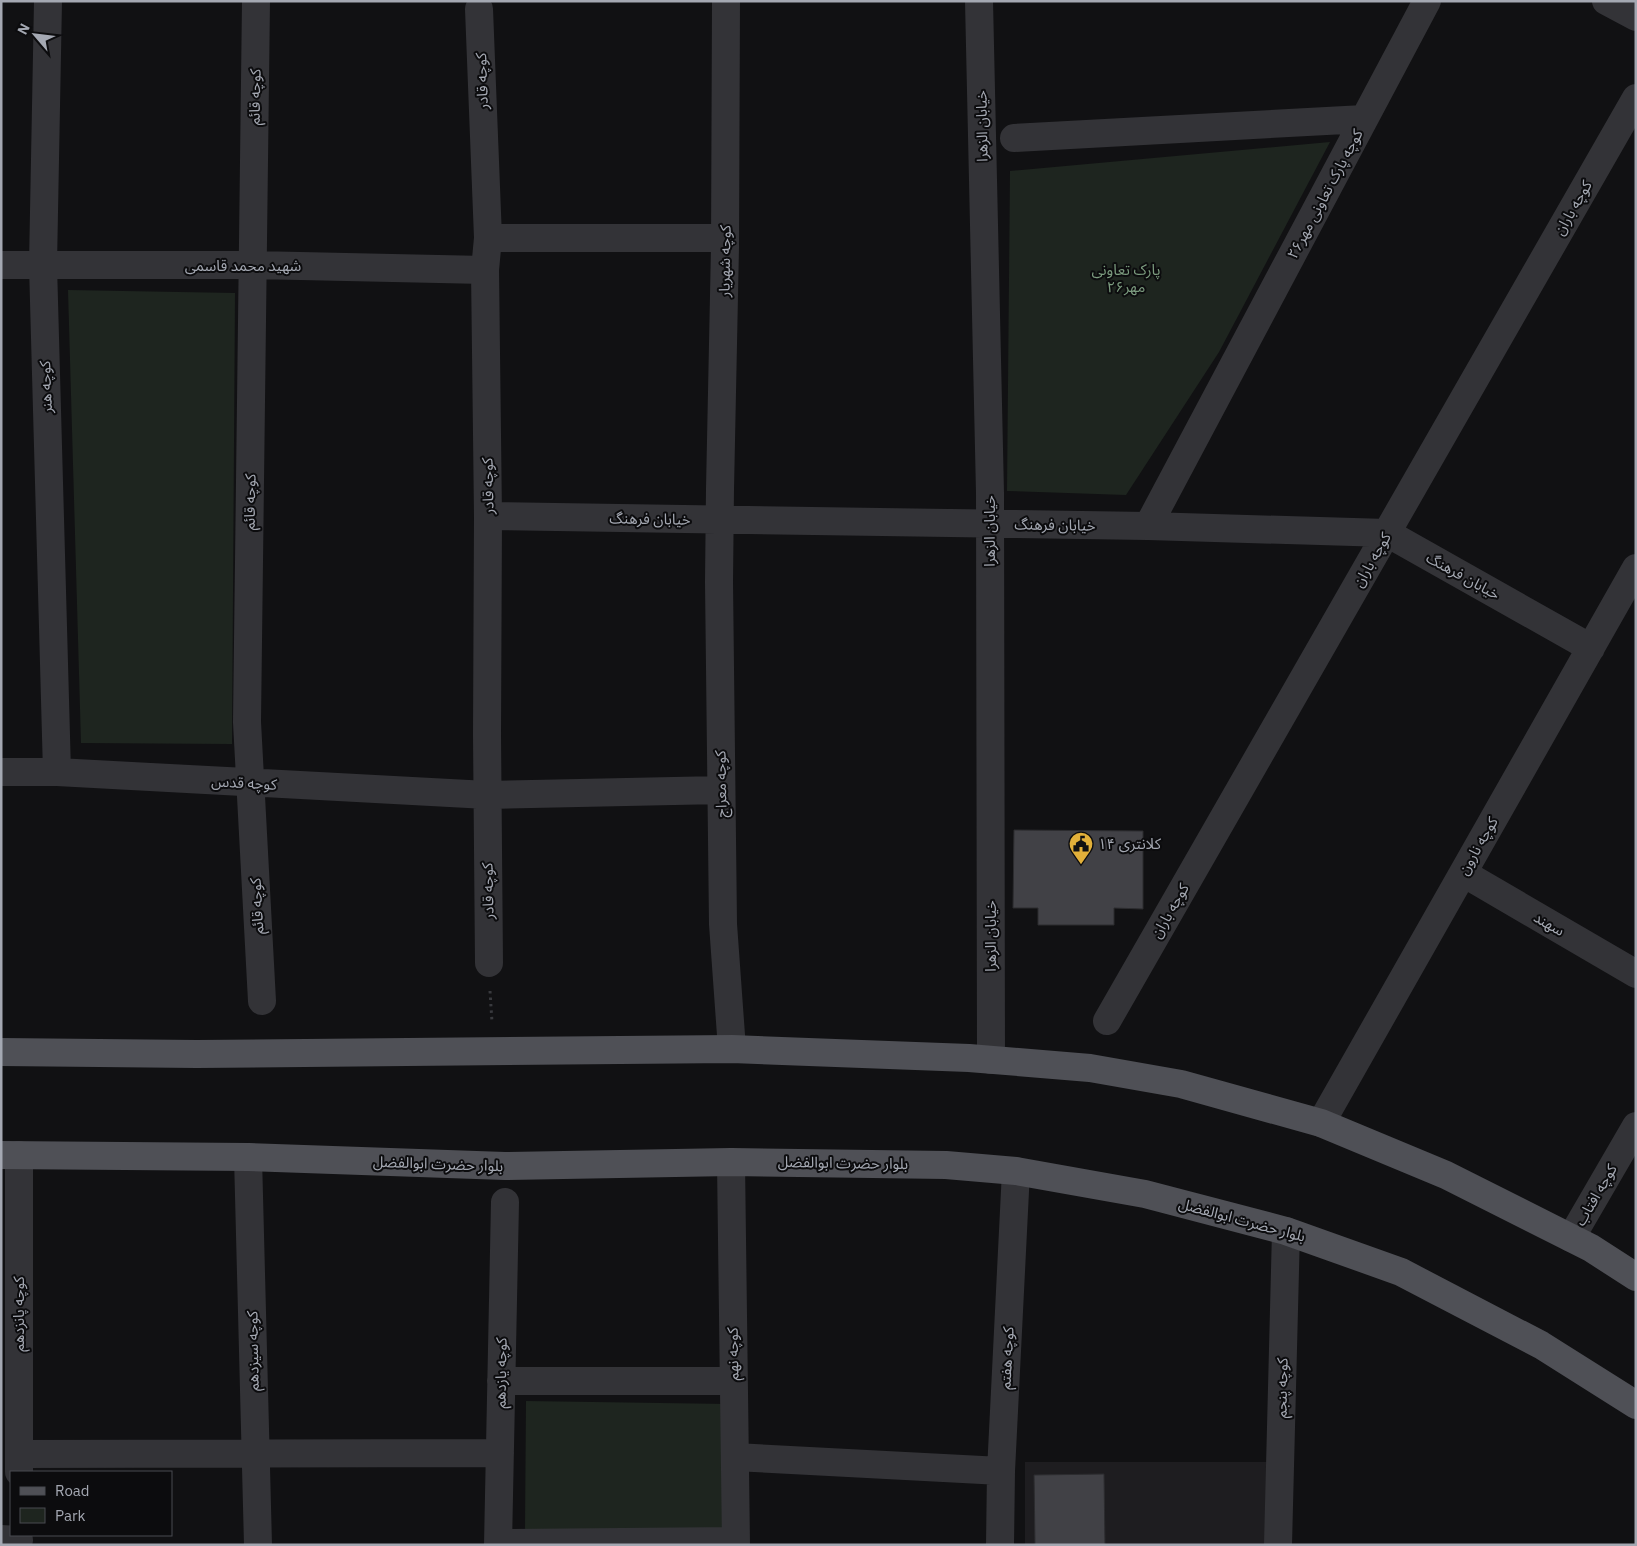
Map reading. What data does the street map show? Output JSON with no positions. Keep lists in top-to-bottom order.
{
  "streets": {
    "main road": ["بلوار حضرت ابوالفضل"],
    "street": [
      "کوچه قادر",
      "کوچه قائم",
      "خیابان الزهرا",
      "کوچه پارک تعاونی مهر۲۶",
      "کوچه باران",
      "کوچه شهریار",
      "شهید محمد قاسمی",
      "کوچه هنر",
      "خیابان فرهنگ",
      "کوچه قدس",
      "کوچه معراج",
      "کوچه نارون",
      "سهند",
      "کوچه افتاب",
      "کوچه پانزدهم",
      "کوچه سیزدهم",
      "کوچه نهم",
      "کوچه هفتم",
      "کوچه یازدهم",
      "کوچه پنجم"
    ]
  },
  "crossings": [
    ["کوچه قادر", "شهید محمد قاسمی"],
    ["کوچه قادر", "خیابان فرهنگ"],
    ["کوچه قادر", "کوچه قدس"],
    ["کوچه قائم", "شهید محمد قاسمی"],
    ["کوچه قائم", "کوچه قدس"],
    ["خیابان الزهرا", "خیابان فرهنگ"],
    ["کوچه پارک تعاونی مهر۲۶", "خیابان فرهنگ"],
    ["کوچه باران", "خیابان فرهنگ"],
    ["کوچه شهریار", "خیابان فرهنگ"],
    ["کوچه شهریار", "کوچه معراج"],
    ["شهید محمد قاسمی", "کوچه هنر"],
    ["کوچه هنر", "کوچه قدس"],
    ["خیابان فرهنگ", "کوچه معراج"],
    ["خیابان فرهنگ", "کوچه نارون"],
    ["کوچه قدس", "کوچه معراج"],
    ["کوچه نارون", "سهند"],
    ["بلوار حضرت ابوالفضل", "کوچه پانزدهم"],
    ["بلوار حضرت ابوالفضل", "کوچه سیزدهم"],
    ["بلوار حضرت ابوالفضل", "کوچه نهم"],
    ["بلوار حضرت ابوالفضل", "کوچه هفتم"],
    ["بلوار حضرت ابوالفضل", "کوچه پنجم"]
  ],
  "parks": ["پارک تعاونی مهر۲۶"],
  "places": {
    "public building": ["کلانتری ۱۴"]
  },
  "legend": ["Road", "Park"],
  "north": "top left"
}
